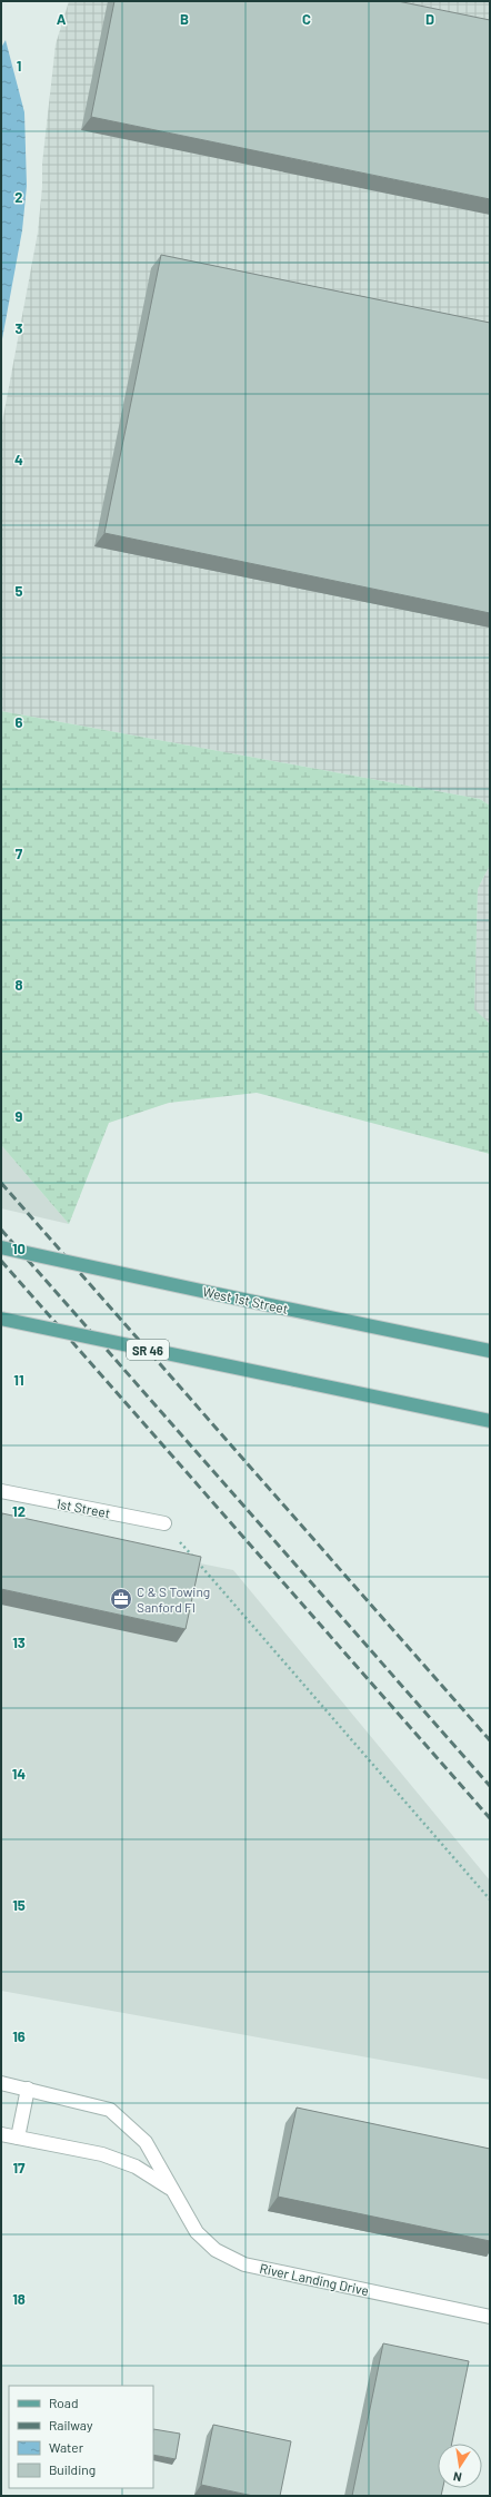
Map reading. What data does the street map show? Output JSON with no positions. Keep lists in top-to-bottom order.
{
  "streets": {
    "main road": ["West 1st Street", "SR 46"],
    "street": ["1st Street", "River Landing Drive"]
  },
  "places": {
    "office": ["C & S Towing Sanford Fl"]
  },
  "legend": [
    "Road",
    "Railway",
    "Water",
    "Building"
  ],
  "north": "bottom",
  "grid": {
    "columns": [
      "A",
      "B",
      "C",
      "D"
    ],
    "rows": [
      "1",
      "2",
      "3",
      "4",
      "5",
      "6",
      "7",
      "8",
      "9",
      "10",
      "11",
      "12",
      "13",
      "14",
      "15",
      "16",
      "17",
      "18"
    ]
  }
}
